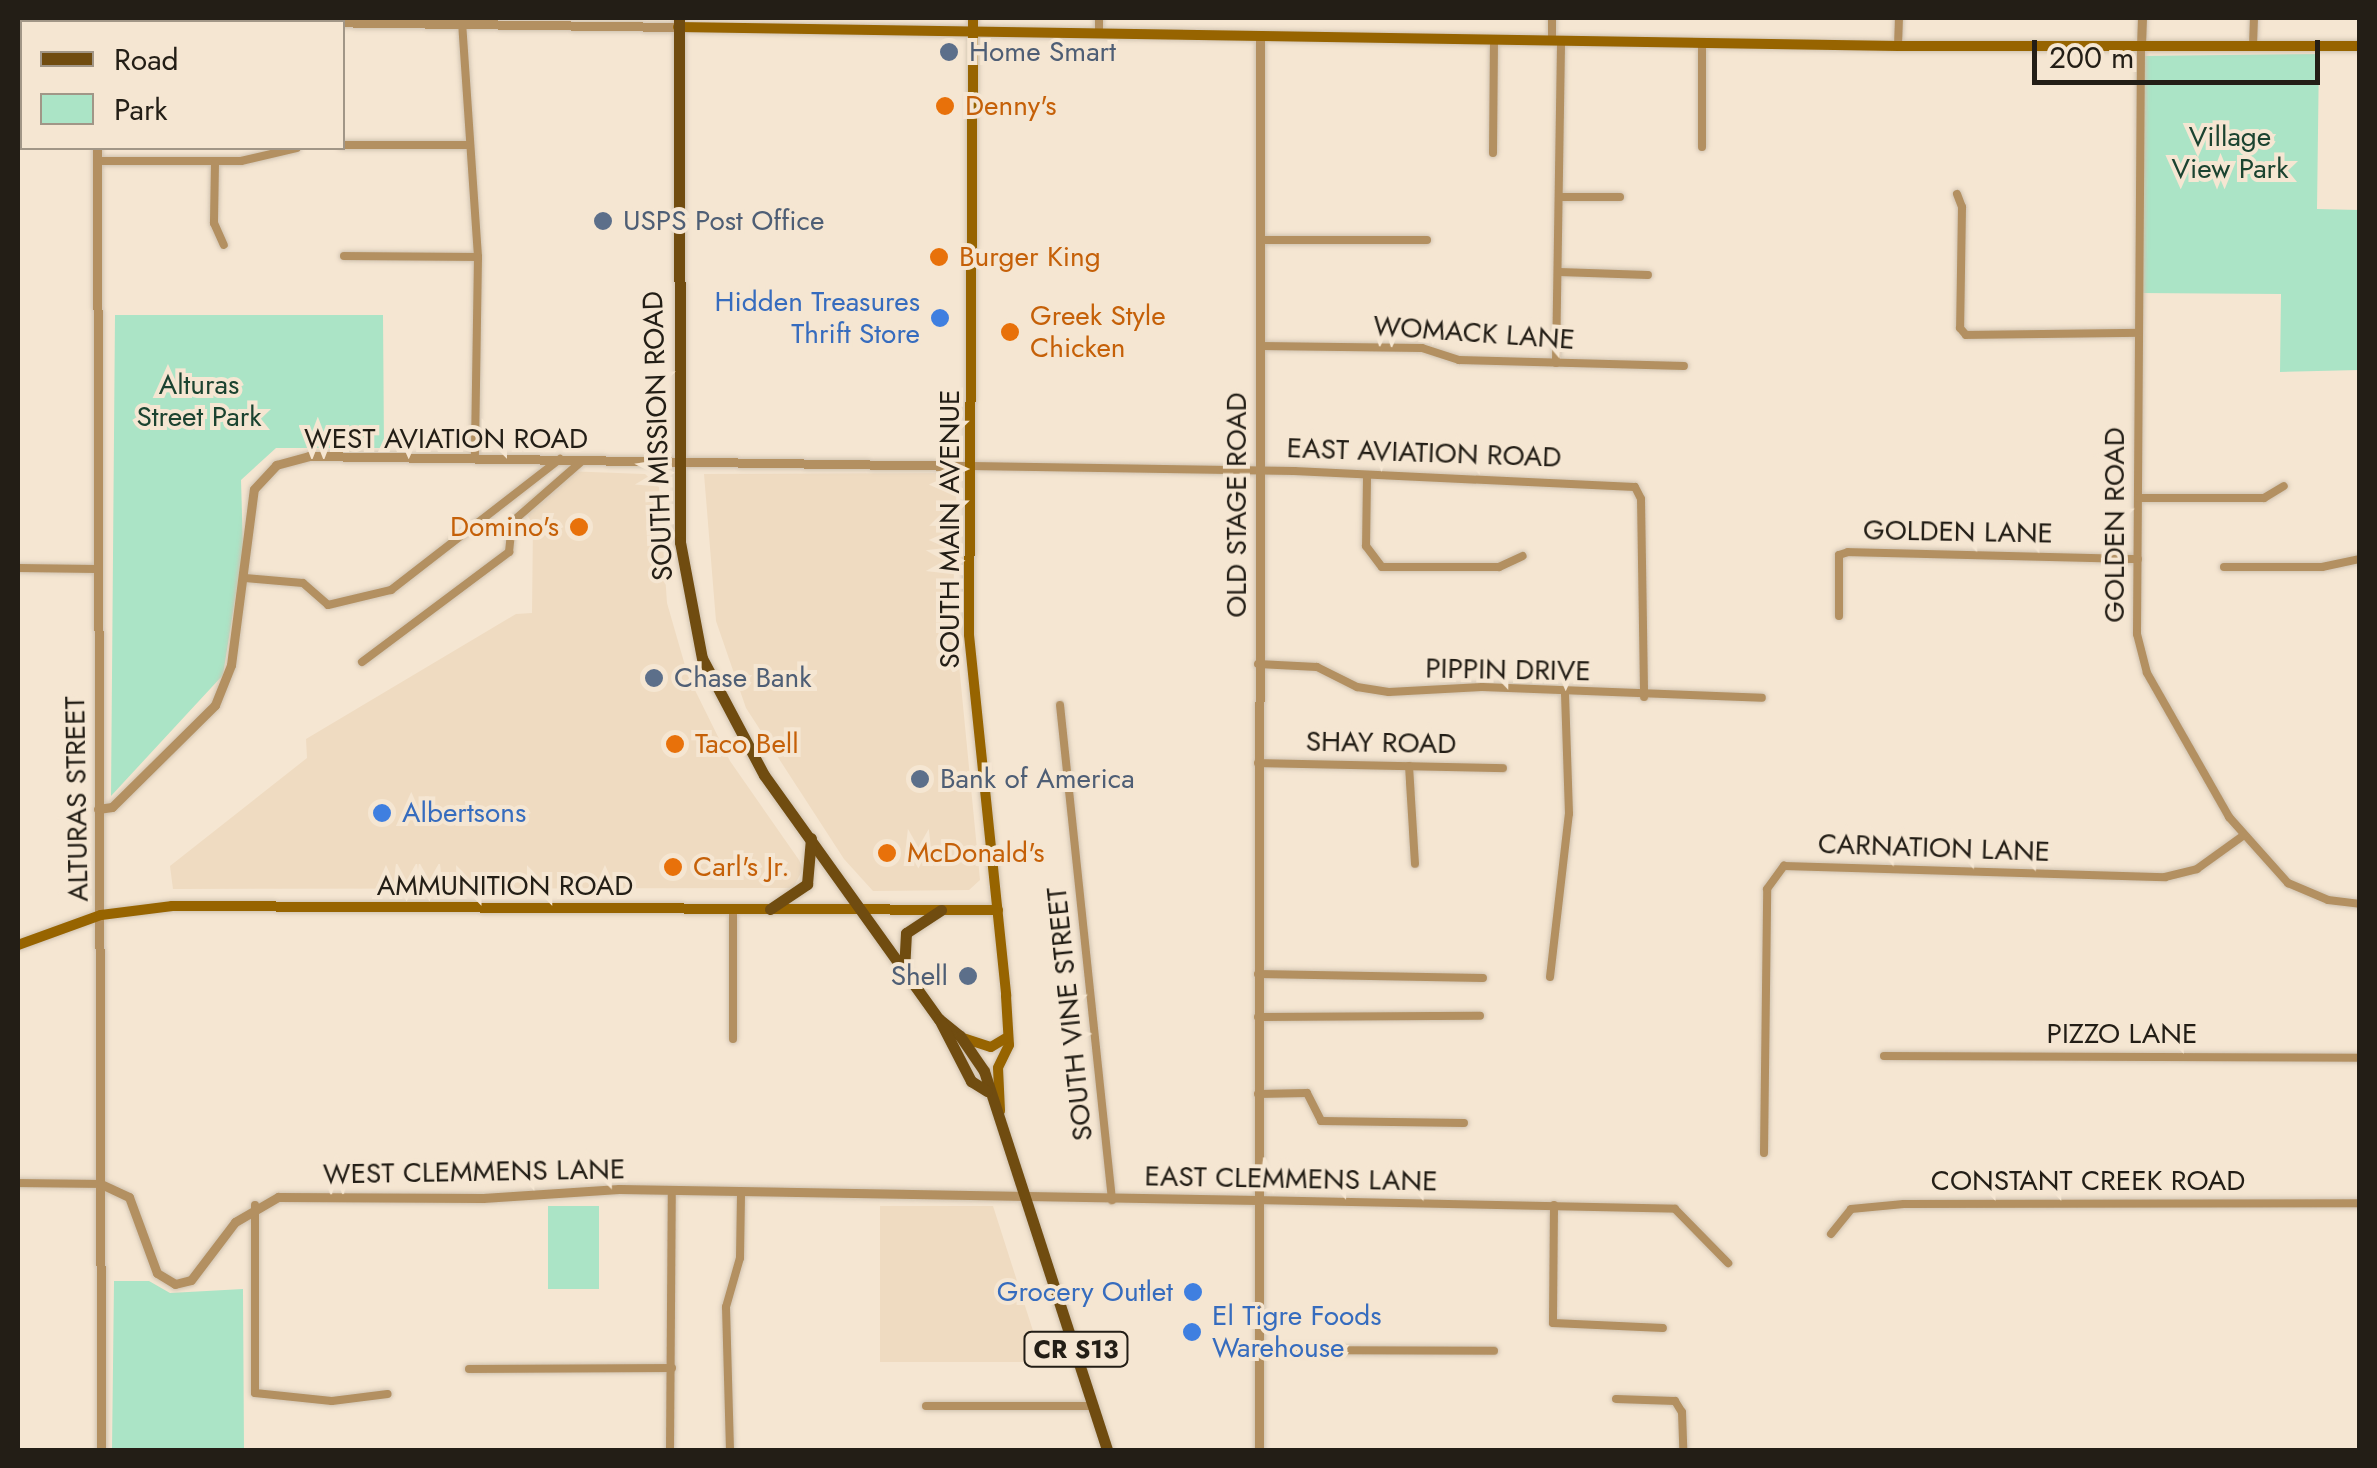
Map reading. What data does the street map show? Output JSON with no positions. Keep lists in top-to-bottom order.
{
  "streets": {
    "main road": [
      "SOUTH MISSION ROAD",
      "SOUTH MAIN AVENUE",
      "AMMUNITION ROAD",
      "CR S13"
    ],
    "street": [
      "WOMACK LANE",
      "WEST AVIATION ROAD",
      "EAST AVIATION ROAD",
      "OLD STAGE ROAD",
      "GOLDEN ROAD",
      "GOLDEN LANE",
      "PIPPIN DRIVE",
      "SHAY ROAD",
      "ALTURAS STREET",
      "CARNATION LANE",
      "SOUTH VINE STREET",
      "PIZZO LANE",
      "WEST CLEMMENS LANE",
      "EAST CLEMMENS LANE",
      "CONSTANT CREEK ROAD"
    ]
  },
  "crossings": [
    ["WOMACK LANE", "OLD STAGE ROAD"],
    ["SOUTH MISSION ROAD", "WEST AVIATION ROAD"],
    ["SOUTH MISSION ROAD", "SOUTH MAIN AVENUE"],
    ["SOUTH MISSION ROAD", "AMMUNITION ROAD"],
    ["SOUTH MISSION ROAD", "WEST CLEMMENS LANE"],
    ["SOUTH MISSION ROAD", "EAST CLEMMENS LANE"],
    ["WEST AVIATION ROAD", "EAST AVIATION ROAD"],
    ["WEST AVIATION ROAD", "SOUTH MAIN AVENUE"],
    ["WEST AVIATION ROAD", "ALTURAS STREET"],
    ["EAST AVIATION ROAD", "OLD STAGE ROAD"],
    ["EAST AVIATION ROAD", "SOUTH MAIN AVENUE"],
    ["EAST AVIATION ROAD", "PIPPIN DRIVE"],
    ["OLD STAGE ROAD", "PIPPIN DRIVE"],
    ["OLD STAGE ROAD", "SHAY ROAD"],
    ["OLD STAGE ROAD", "EAST CLEMMENS LANE"],
    ["GOLDEN ROAD", "GOLDEN LANE"],
    ["GOLDEN ROAD", "CARNATION LANE"],
    ["SOUTH MAIN AVENUE", "AMMUNITION ROAD"],
    ["ALTURAS STREET", "AMMUNITION ROAD"],
    ["SOUTH VINE STREET", "EAST CLEMMENS LANE"],
    ["WEST CLEMMENS LANE", "EAST CLEMMENS LANE"]
  ],
  "parks": ["Village View Park", "Alturas Street Park"],
  "places": [
    "Home Smart",
    "Denny's",
    "USPS Post Office",
    "Burger King",
    "Hidden Treasures Thrift Store",
    "Greek Style Chicken",
    "Domino's",
    "Chase Bank",
    "Taco Bell",
    "Bank of America",
    "Albertsons",
    "McDonald's",
    "Carl's Jr.",
    "Shell",
    "Grocery Outlet",
    "El Tigre Foods Warehouse"
  ],
  "legend": ["Road", "Park"],
  "scale_bar": "200 m"
}
